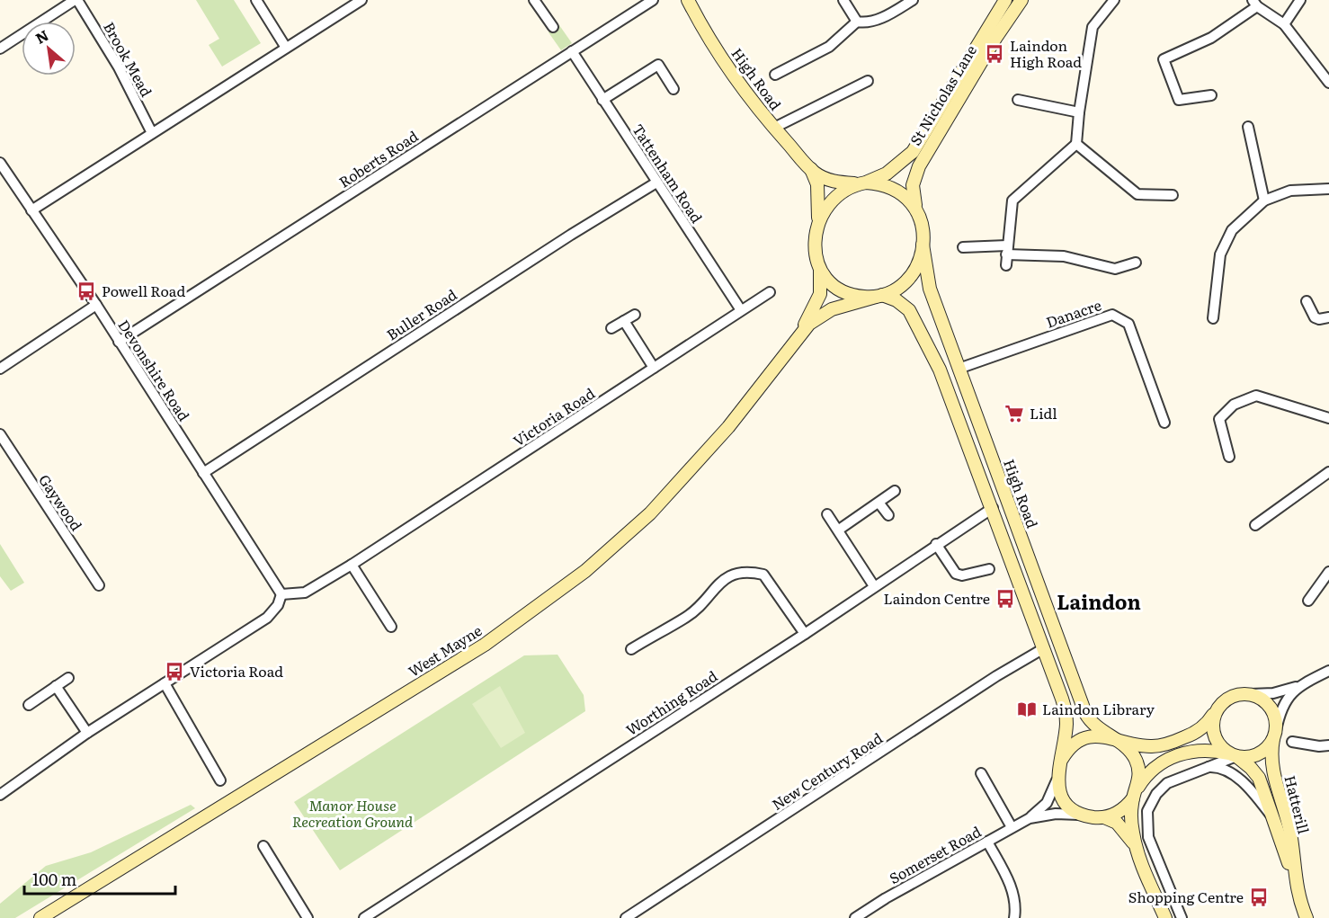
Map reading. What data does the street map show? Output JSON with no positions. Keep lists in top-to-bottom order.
{
  "streets": {
    "street": [
      "Brook Mead",
      "High Road",
      "St Nicholas Lane",
      "Roberts Road",
      "Tattenham Road",
      "Danacre",
      "Buller Road",
      "Devonshire Road",
      "Victoria Road",
      "Gaywood",
      "West Mayne",
      "Worthing Road",
      "New Century Road",
      "Hatterill",
      "Somerset Road"
    ]
  },
  "crossings": [
    ["High Road", "St Nicholas Lane"],
    ["High Road", "Danacre"],
    ["High Road", "West Mayne"],
    ["High Road", "Somerset Road"],
    ["St Nicholas Lane", "West Mayne"],
    ["Roberts Road", "Tattenham Road"],
    ["Roberts Road", "Devonshire Road"],
    ["Tattenham Road", "Buller Road"],
    ["Tattenham Road", "Victoria Road"],
    ["Buller Road", "Devonshire Road"],
    ["Devonshire Road", "Victoria Road"]
  ],
  "districts": ["Laindon"],
  "parks": ["Manor House Recreation Ground"],
  "places": {
    "bus stop": [
      "Laindon High Road",
      "Powell Road",
      "Laindon Centre",
      "Victoria Road",
      "Shopping Centre"
    ],
    "supermarket": ["Lidl"],
    "library": ["Laindon Library"]
  },
  "scale_bar": "100 m",
  "north": "top left"
}
